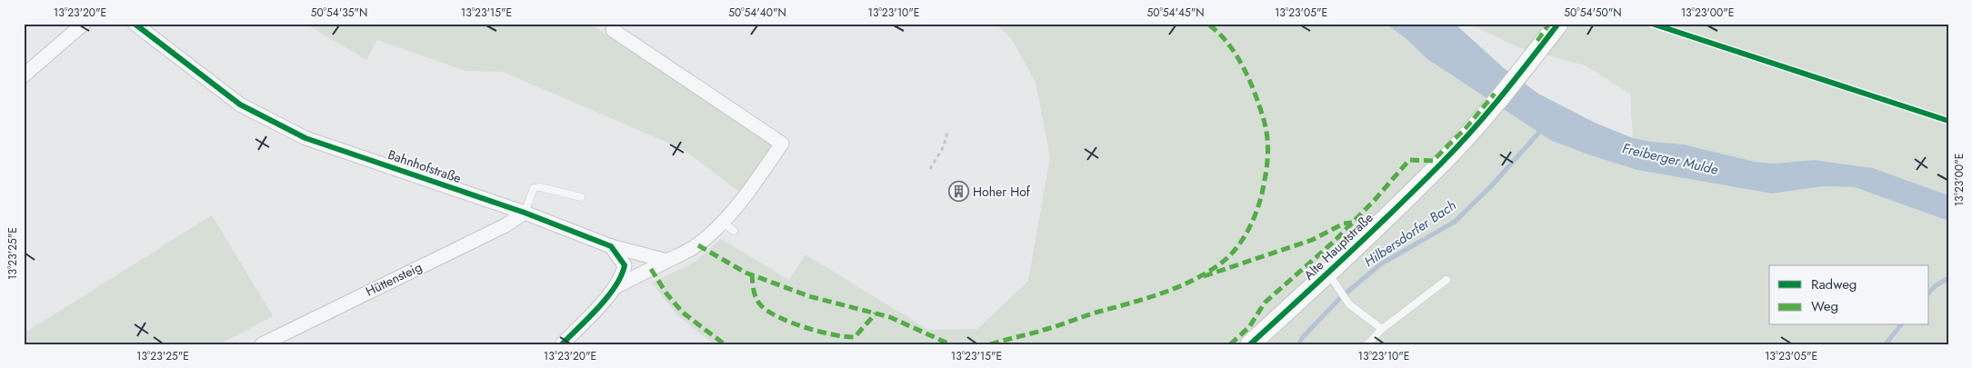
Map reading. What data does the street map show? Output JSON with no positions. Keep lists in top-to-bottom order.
{
  "streets": {
    "main road": ["Alte Hauptstraße"],
    "street": ["Bahnhofstraße", "Hüttensteig"]
  },
  "crossings": [
    ["Bahnhofstraße", "Hüttensteig"]
  ],
  "water": ["Freiberger Mulde", "Hilbersdorfer Bach"],
  "places": {
    "building": ["Hoher Hof"]
  },
  "legend": ["Radweg", "Weg"],
  "coordinates": [
    "13°23'20\"E",
    "50°54'35\"N",
    "13°23'15\"E",
    "50°54'40\"N",
    "13°23'10\"E",
    "50°54'45\"N",
    "13°23'05\"E",
    "50°54'50\"N",
    "13°23'00\"E",
    "13°23'25\"E"
  ]
}
